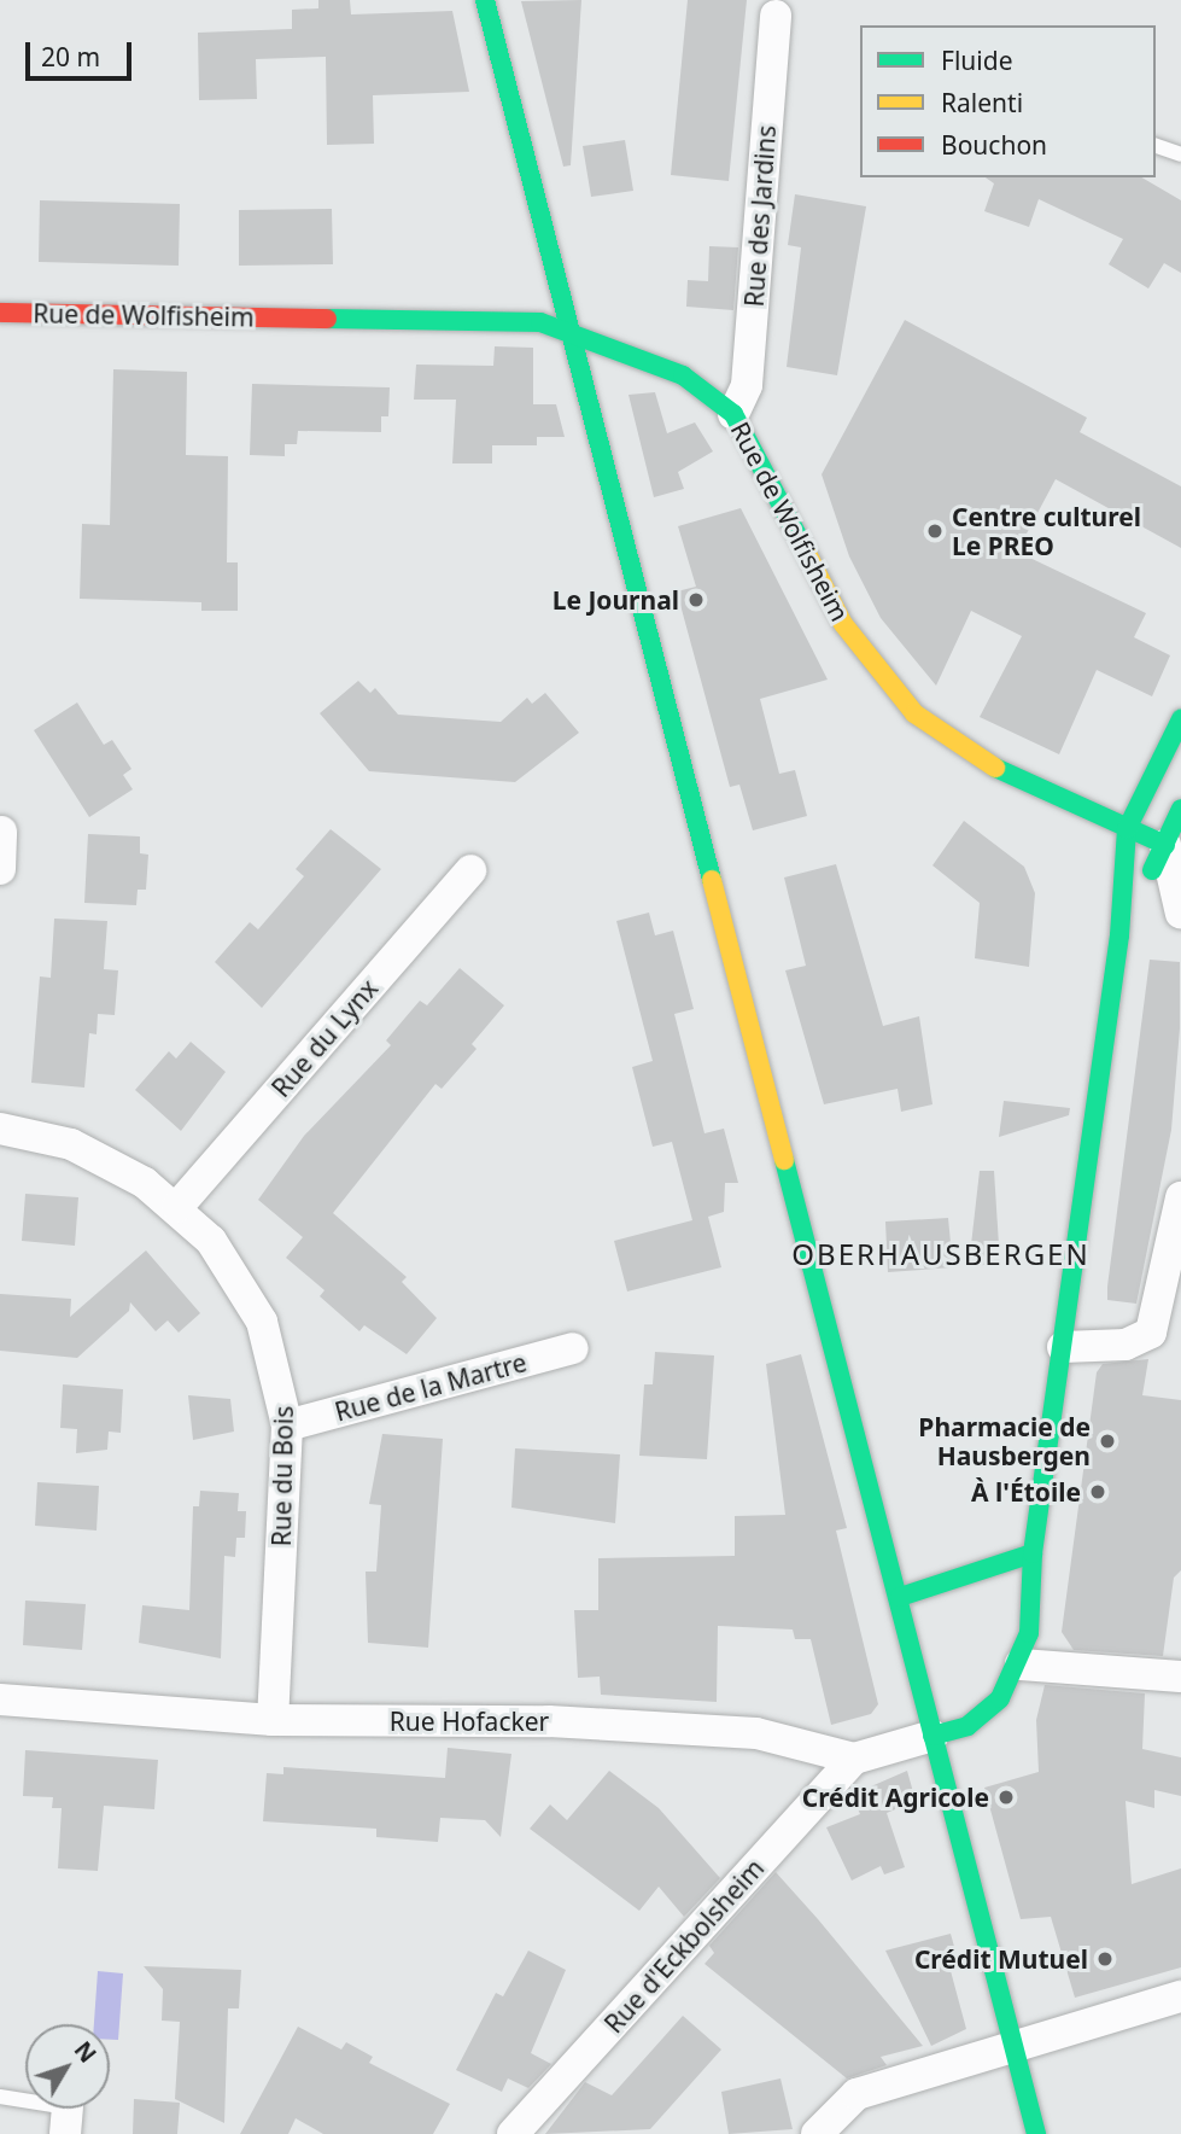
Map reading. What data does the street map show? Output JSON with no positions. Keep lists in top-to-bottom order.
{
  "streets": {
    "main road": ["Rue de Wolfisheim"],
    "street": [
      "Rue des Jardins",
      "Rue du Lynx",
      "Rue de la Martre",
      "Rue du Bois",
      "Rue Hofacker",
      "Rue d'Eckbolsheim"
    ]
  },
  "crossings": [
    ["Rue des Jardins", "Rue de Wolfisheim"],
    ["Rue du Lynx", "Rue du Bois"],
    ["Rue de la Martre", "Rue du Bois"],
    ["Rue du Bois", "Rue Hofacker"],
    ["Rue Hofacker", "Rue d'Eckbolsheim"]
  ],
  "districts": ["OBERHAUSBERGEN"],
  "places": [
    "Centre culturel Le PREO",
    "Le Journal",
    "Pharmacie de Hausbergen",
    "À l'Étoile",
    "Crédit Agricole",
    "Crédit Mutuel"
  ],
  "legend": ["Fluide", "Ralenti", "Bouchon"],
  "scale_bar": "20 m",
  "north": "top right"
}
